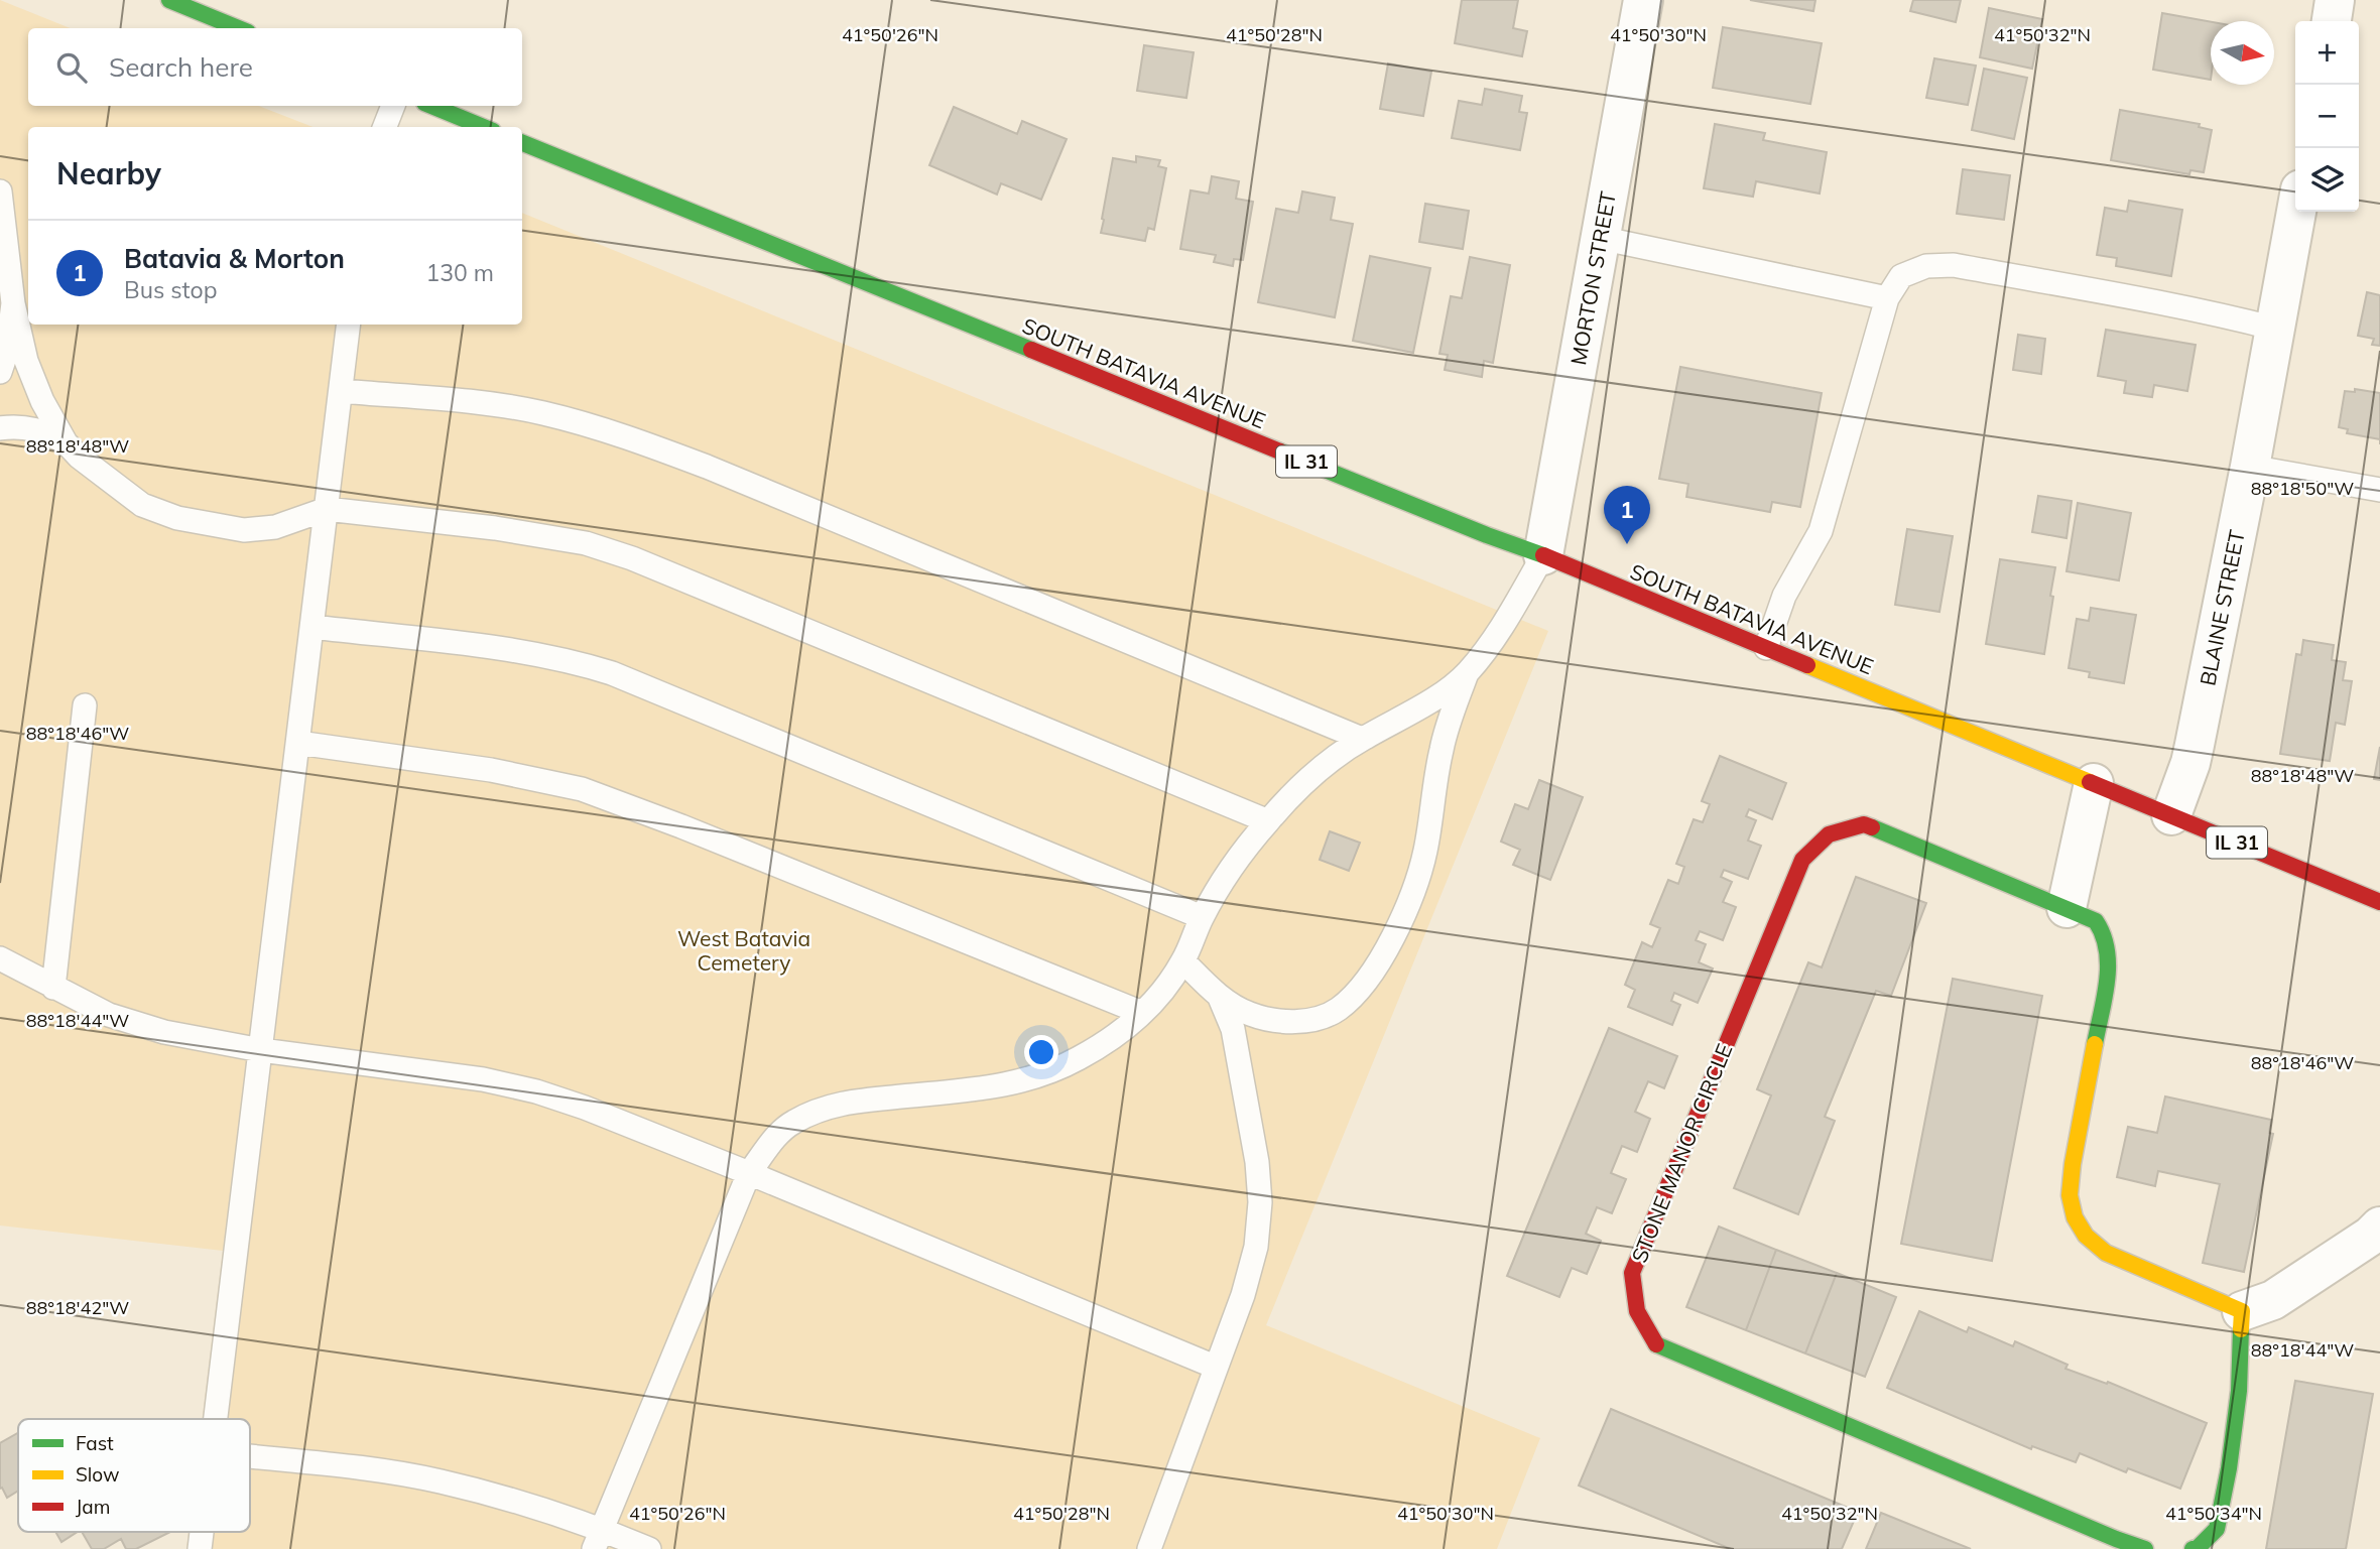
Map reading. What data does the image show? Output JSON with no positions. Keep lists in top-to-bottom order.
{
  "streets": {
    "main road": ["SOUTH BATAVIA AVENUE", "IL 31", "STONE MANOR CIRCLE"],
    "street": ["MORTON STREET", "BLAINE STREET"]
  },
  "crossings": [
    ["MORTON STREET", "SOUTH BATAVIA AVENUE"],
    ["SOUTH BATAVIA AVENUE", "BLAINE STREET"]
  ],
  "parks": ["West Batavia Cemetery"],
  "legend": ["Fast", "Slow", "Jam"],
  "north": "right",
  "page": {
    "map_buttons": ["+", "−"],
    "search": "Search here",
    "heading": "Nearby",
    "list": [
      {
        "mark": "1",
        "name": "Batavia & Morton",
        "note": "Bus stop",
        "value": "130 m"
      }
    ],
    "pins": "1"
  },
  "coordinates": [
    "41°50'26\"N",
    "41°50'28\"N",
    "41°50'30\"N",
    "41°50'32\"N",
    "88°18'48\"W",
    "88°18'50\"W",
    "88°18'46\"W",
    "88°18'44\"W",
    "88°18'42\"W",
    "41°50'34\"N"
  ]
}
